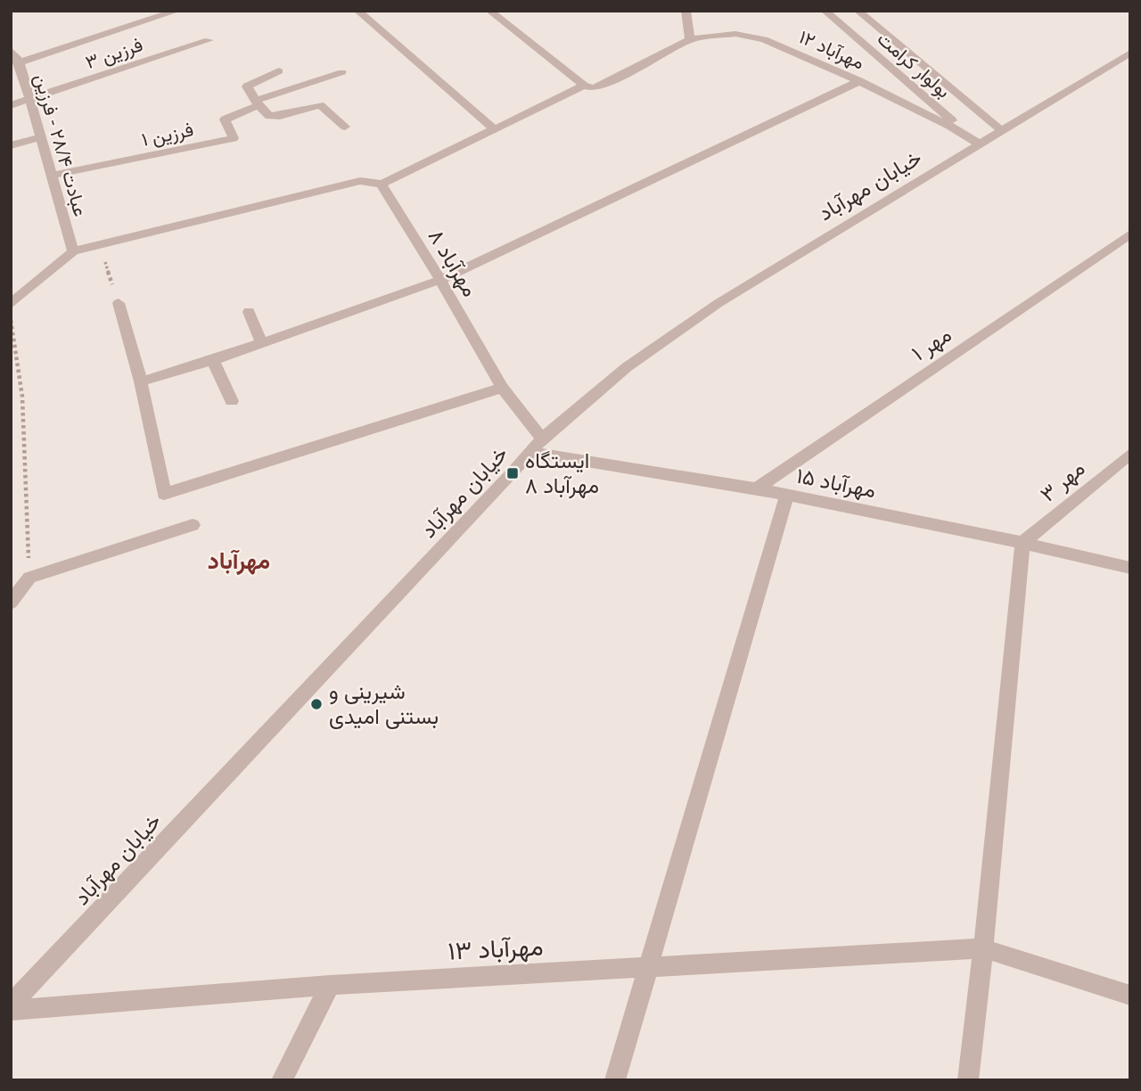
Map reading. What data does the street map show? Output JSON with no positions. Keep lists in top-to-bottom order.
{
  "streets": {
    "street": [
      "مهرآباد ۱۲",
      "فرزین ۳",
      "بولوار کرامت",
      "فرزین ۱",
      "عبادت ۲۸/۴ - فرزین",
      "خیابان مهرآباد",
      "مهرآباد ۸",
      "مهر ۱",
      "مهر ۳",
      "مهرآباد ۱۵",
      "مهرآباد ۱۳"
    ]
  },
  "crossings": [
    ["مهرآباد ۱۲", "بولوار کرامت"],
    ["مهرآباد ۱۲", "خیابان مهرآباد"],
    ["مهرآباد ۱۲", "مهرآباد ۸"],
    ["فرزین ۳", "عبادت ۲۸/۴ - فرزین"],
    ["بولوار کرامت", "خیابان مهرآباد"],
    ["فرزین ۱", "عبادت ۲۸/۴ - فرزین"],
    ["خیابان مهرآباد", "مهرآباد ۸"],
    ["خیابان مهرآباد", "مهرآباد ۱۵"],
    ["خیابان مهرآباد", "مهرآباد ۱۳"],
    ["مهر ۱", "مهرآباد ۱۵"],
    ["مهر ۳", "مهرآباد ۱۵"]
  ],
  "districts": ["مهرآباد"],
  "places": {
    "transit": ["ایستگاه مهرآباد ۸"],
    "other": ["شیرینی و بستنی امیدی"]
  }
}
